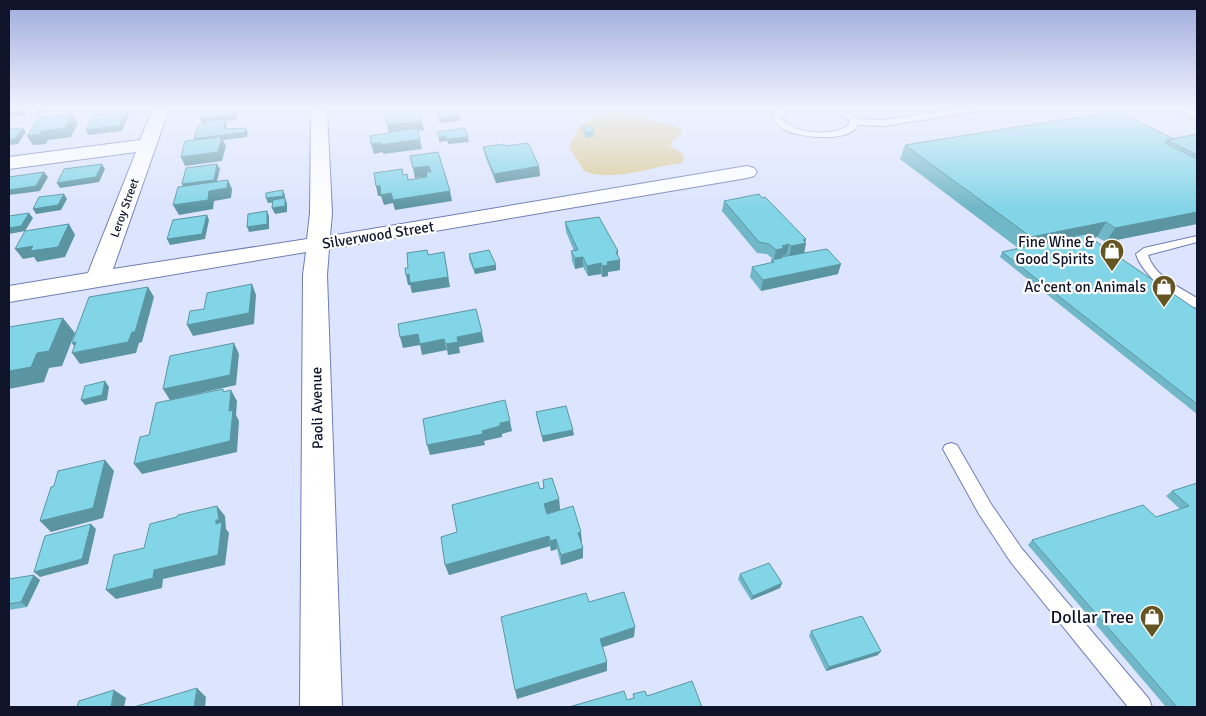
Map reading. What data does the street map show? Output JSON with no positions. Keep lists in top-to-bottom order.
{
  "streets": {
    "street": ["Leroy Street", "Silverwood Street", "Paoli Avenue"]
  },
  "crossings": [
    ["Leroy Street", "Silverwood Street"],
    ["Silverwood Street", "Paoli Avenue"]
  ],
  "places": {
    "shop": ["Fine Wine & Good Spirits", "Ac'cent on Animals", "Dollar Tree"]
  }
}
